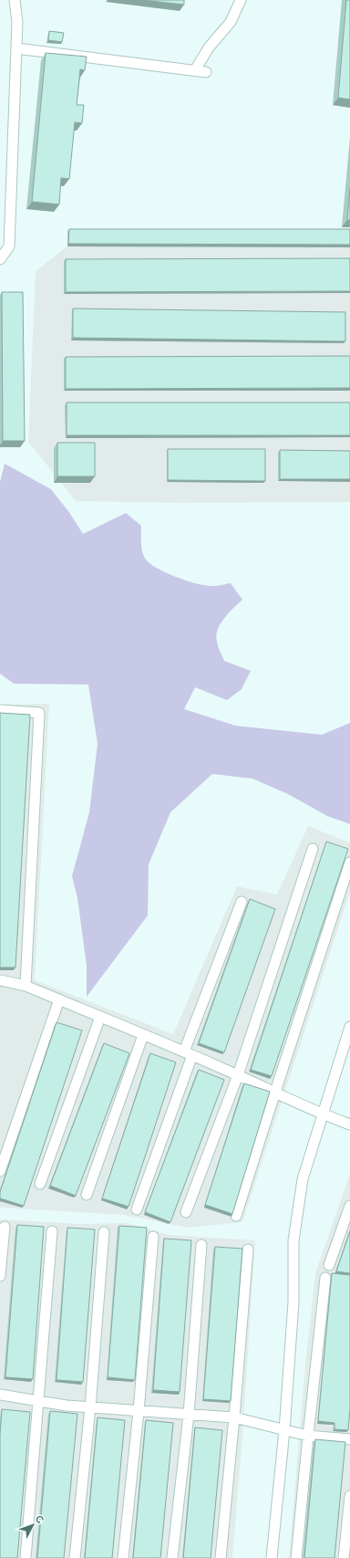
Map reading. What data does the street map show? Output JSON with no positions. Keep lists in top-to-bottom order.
{
  "north": "top right"
}
